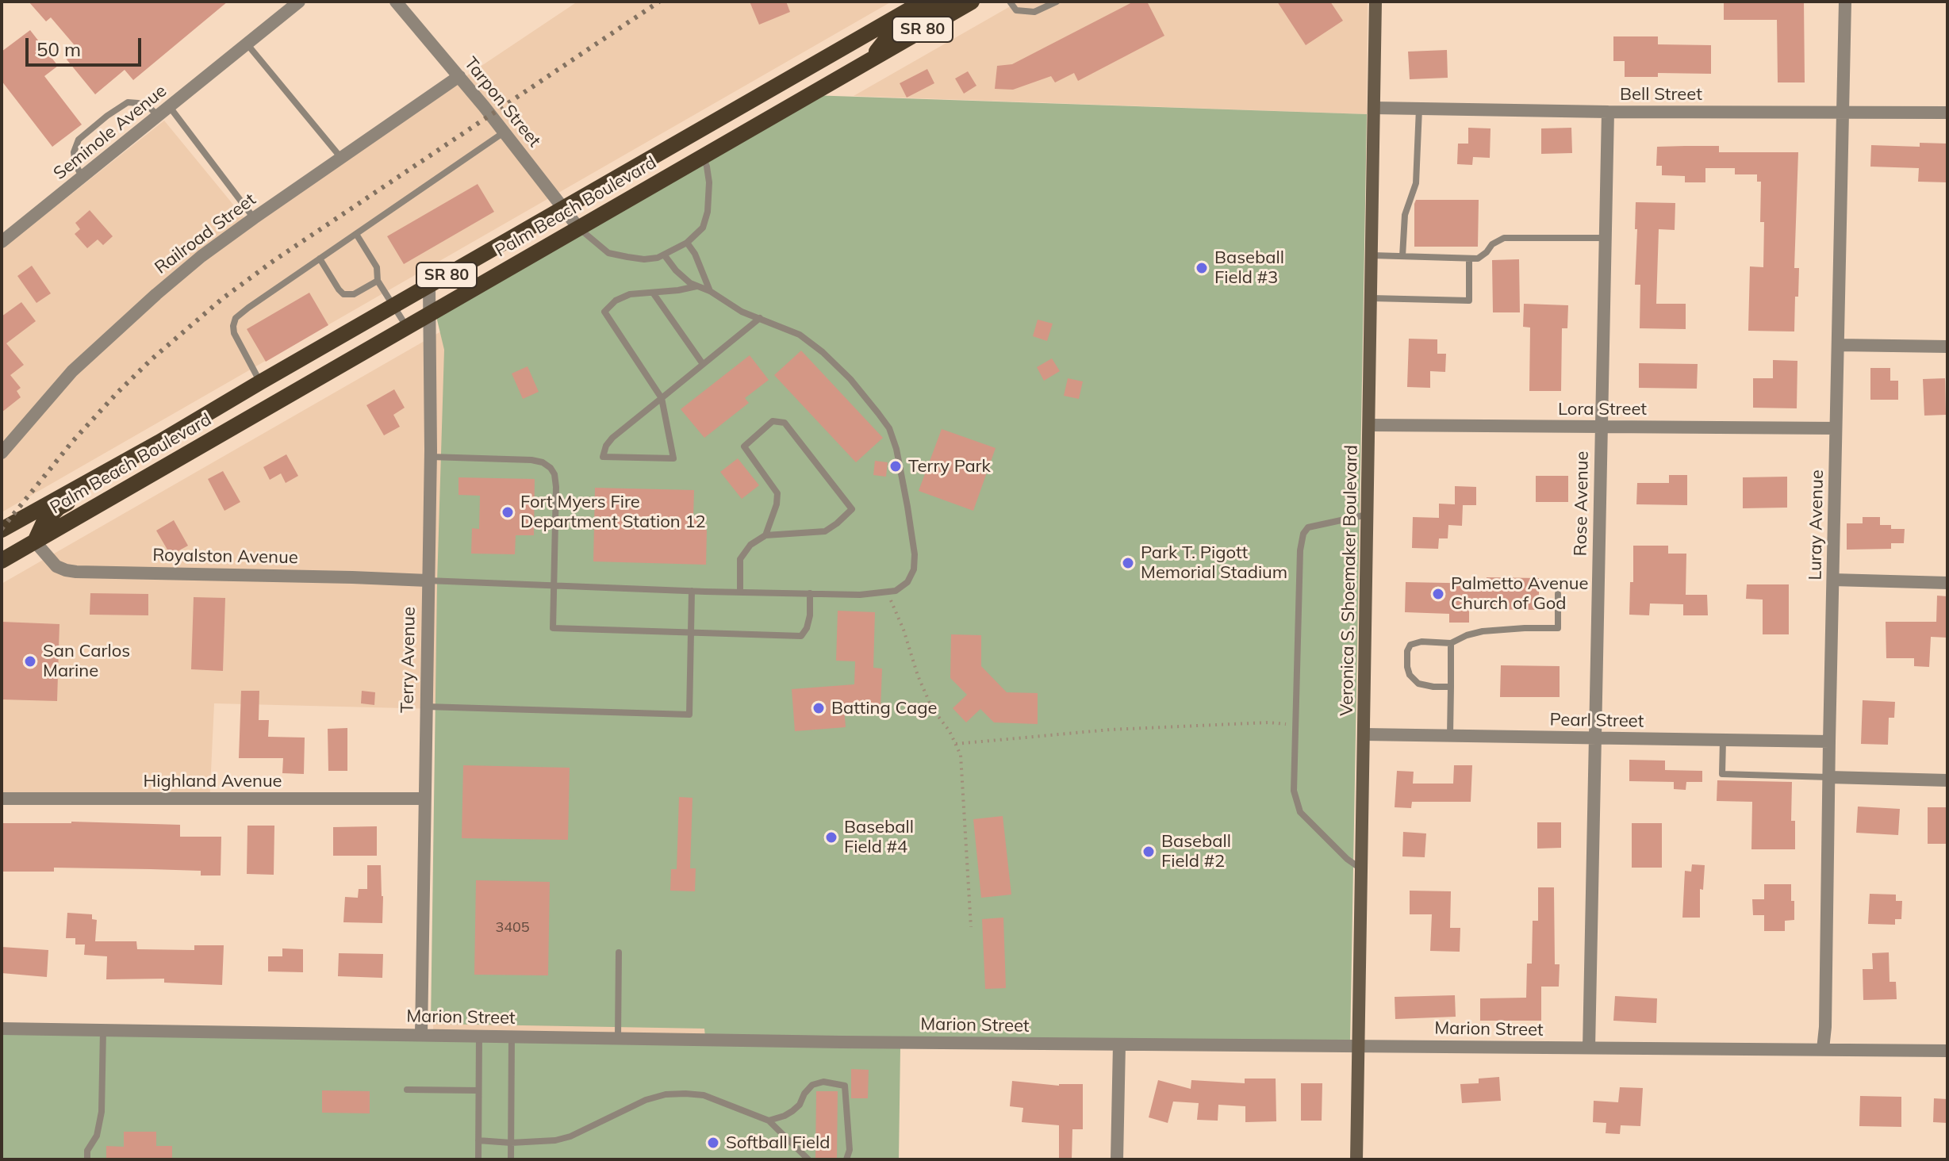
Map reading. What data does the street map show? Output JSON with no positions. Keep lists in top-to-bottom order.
{
  "streets": {
    "main road": ["SR 80", "Palm Beach Boulevard"],
    "street": [
      "Bell Street",
      "Tarpon Street",
      "Seminole Avenue",
      "Railroad Street",
      "Lora Street",
      "Rose Avenue",
      "Luray Avenue",
      "Royalston Avenue",
      "Veronica S. Shoemaker Boulevard",
      "Terry Avenue",
      "Pearl Street",
      "Highland Avenue",
      "Marion Street"
    ]
  },
  "crossings": [
    ["Bell Street", "Rose Avenue"],
    ["Bell Street", "Luray Avenue"],
    ["Bell Street", "Veronica S. Shoemaker Boulevard"],
    ["Tarpon Street", "Palm Beach Boulevard"],
    ["Tarpon Street", "Railroad Street"],
    ["Palm Beach Boulevard", "Royalston Avenue"],
    ["Palm Beach Boulevard", "Terry Avenue"],
    ["Lora Street", "Rose Avenue"],
    ["Lora Street", "Luray Avenue"],
    ["Lora Street", "Veronica S. Shoemaker Boulevard"],
    ["Rose Avenue", "Pearl Street"],
    ["Rose Avenue", "Marion Street"],
    ["Luray Avenue", "Pearl Street"],
    ["Luray Avenue", "Marion Street"],
    ["Royalston Avenue", "Terry Avenue"],
    ["Veronica S. Shoemaker Boulevard", "Pearl Street"],
    ["Veronica S. Shoemaker Boulevard", "Marion Street"],
    ["Terry Avenue", "Highland Avenue"],
    ["Terry Avenue", "Marion Street"]
  ],
  "places": [
    "Baseball Field #3",
    "Terry Park",
    "Fort Myers Fire Department Station 12",
    "Park T. Pigott Memorial Stadium",
    "Palmetto Avenue Church of God",
    "San Carlos Marine",
    "Batting Cage",
    "Baseball Field #4",
    "Baseball Field #2",
    "Softball Field"
  ],
  "house_numbers": ["3405"],
  "scale_bar": "50 m"
}
